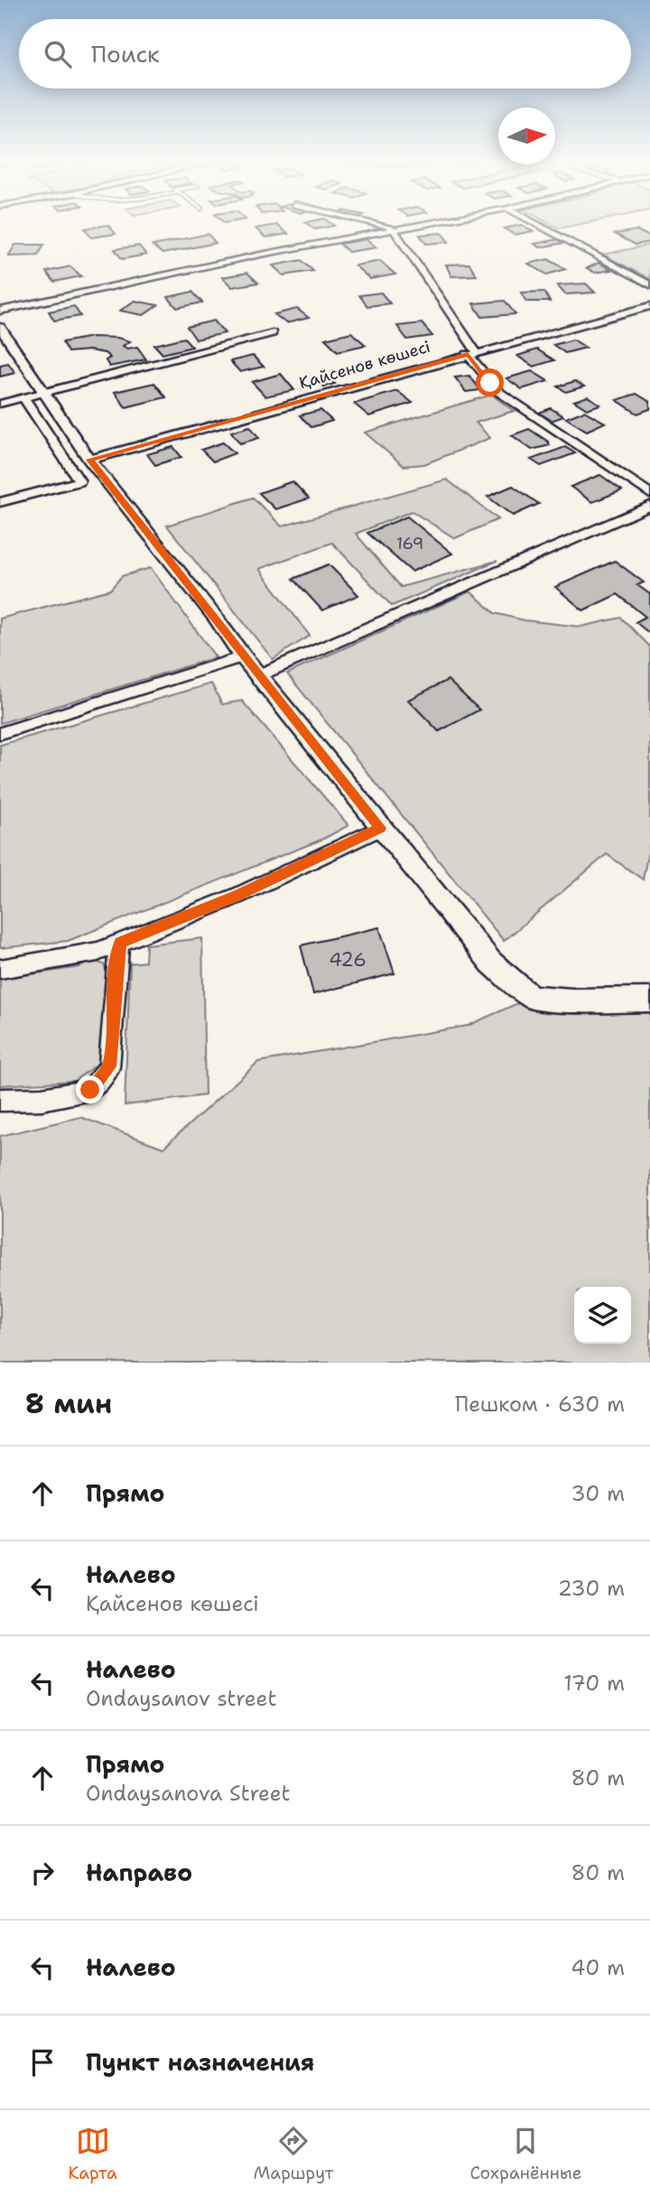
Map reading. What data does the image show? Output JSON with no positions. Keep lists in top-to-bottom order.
{
  "streets": {
    "street": ["Қайсенов көшесі"]
  },
  "house_numbers": ["169", "426"],
  "north": "right",
  "page": {
    "search": "Поиск",
    "heading": ["8 мин", "Пешком · 630 m"],
    "list": [
      ["Прямо", "30 m"],
      ["Налево", "Қайсенов көшесі", "230 m"],
      ["Налево", "Ondaysanov street", "170 m"],
      ["Прямо", "Ondaysanova Street", "80 m"],
      ["Направо", "80 m"],
      ["Налево", "40 m"],
      "Пункт назначения"
    ],
    "nav": ["Карта", "Маршрут", "Сохранённые"]
  }
}
